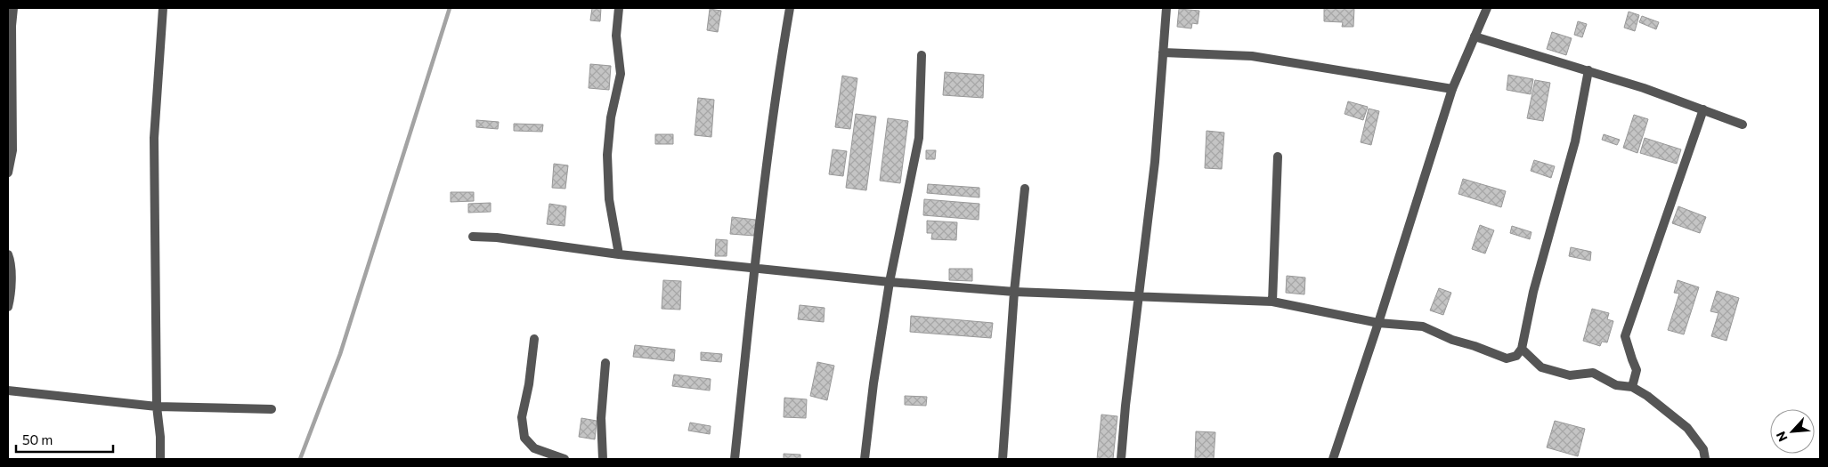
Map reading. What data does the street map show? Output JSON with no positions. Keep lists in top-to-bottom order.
{
  "scale_bar": "50 m",
  "north": "bottom left"
}
